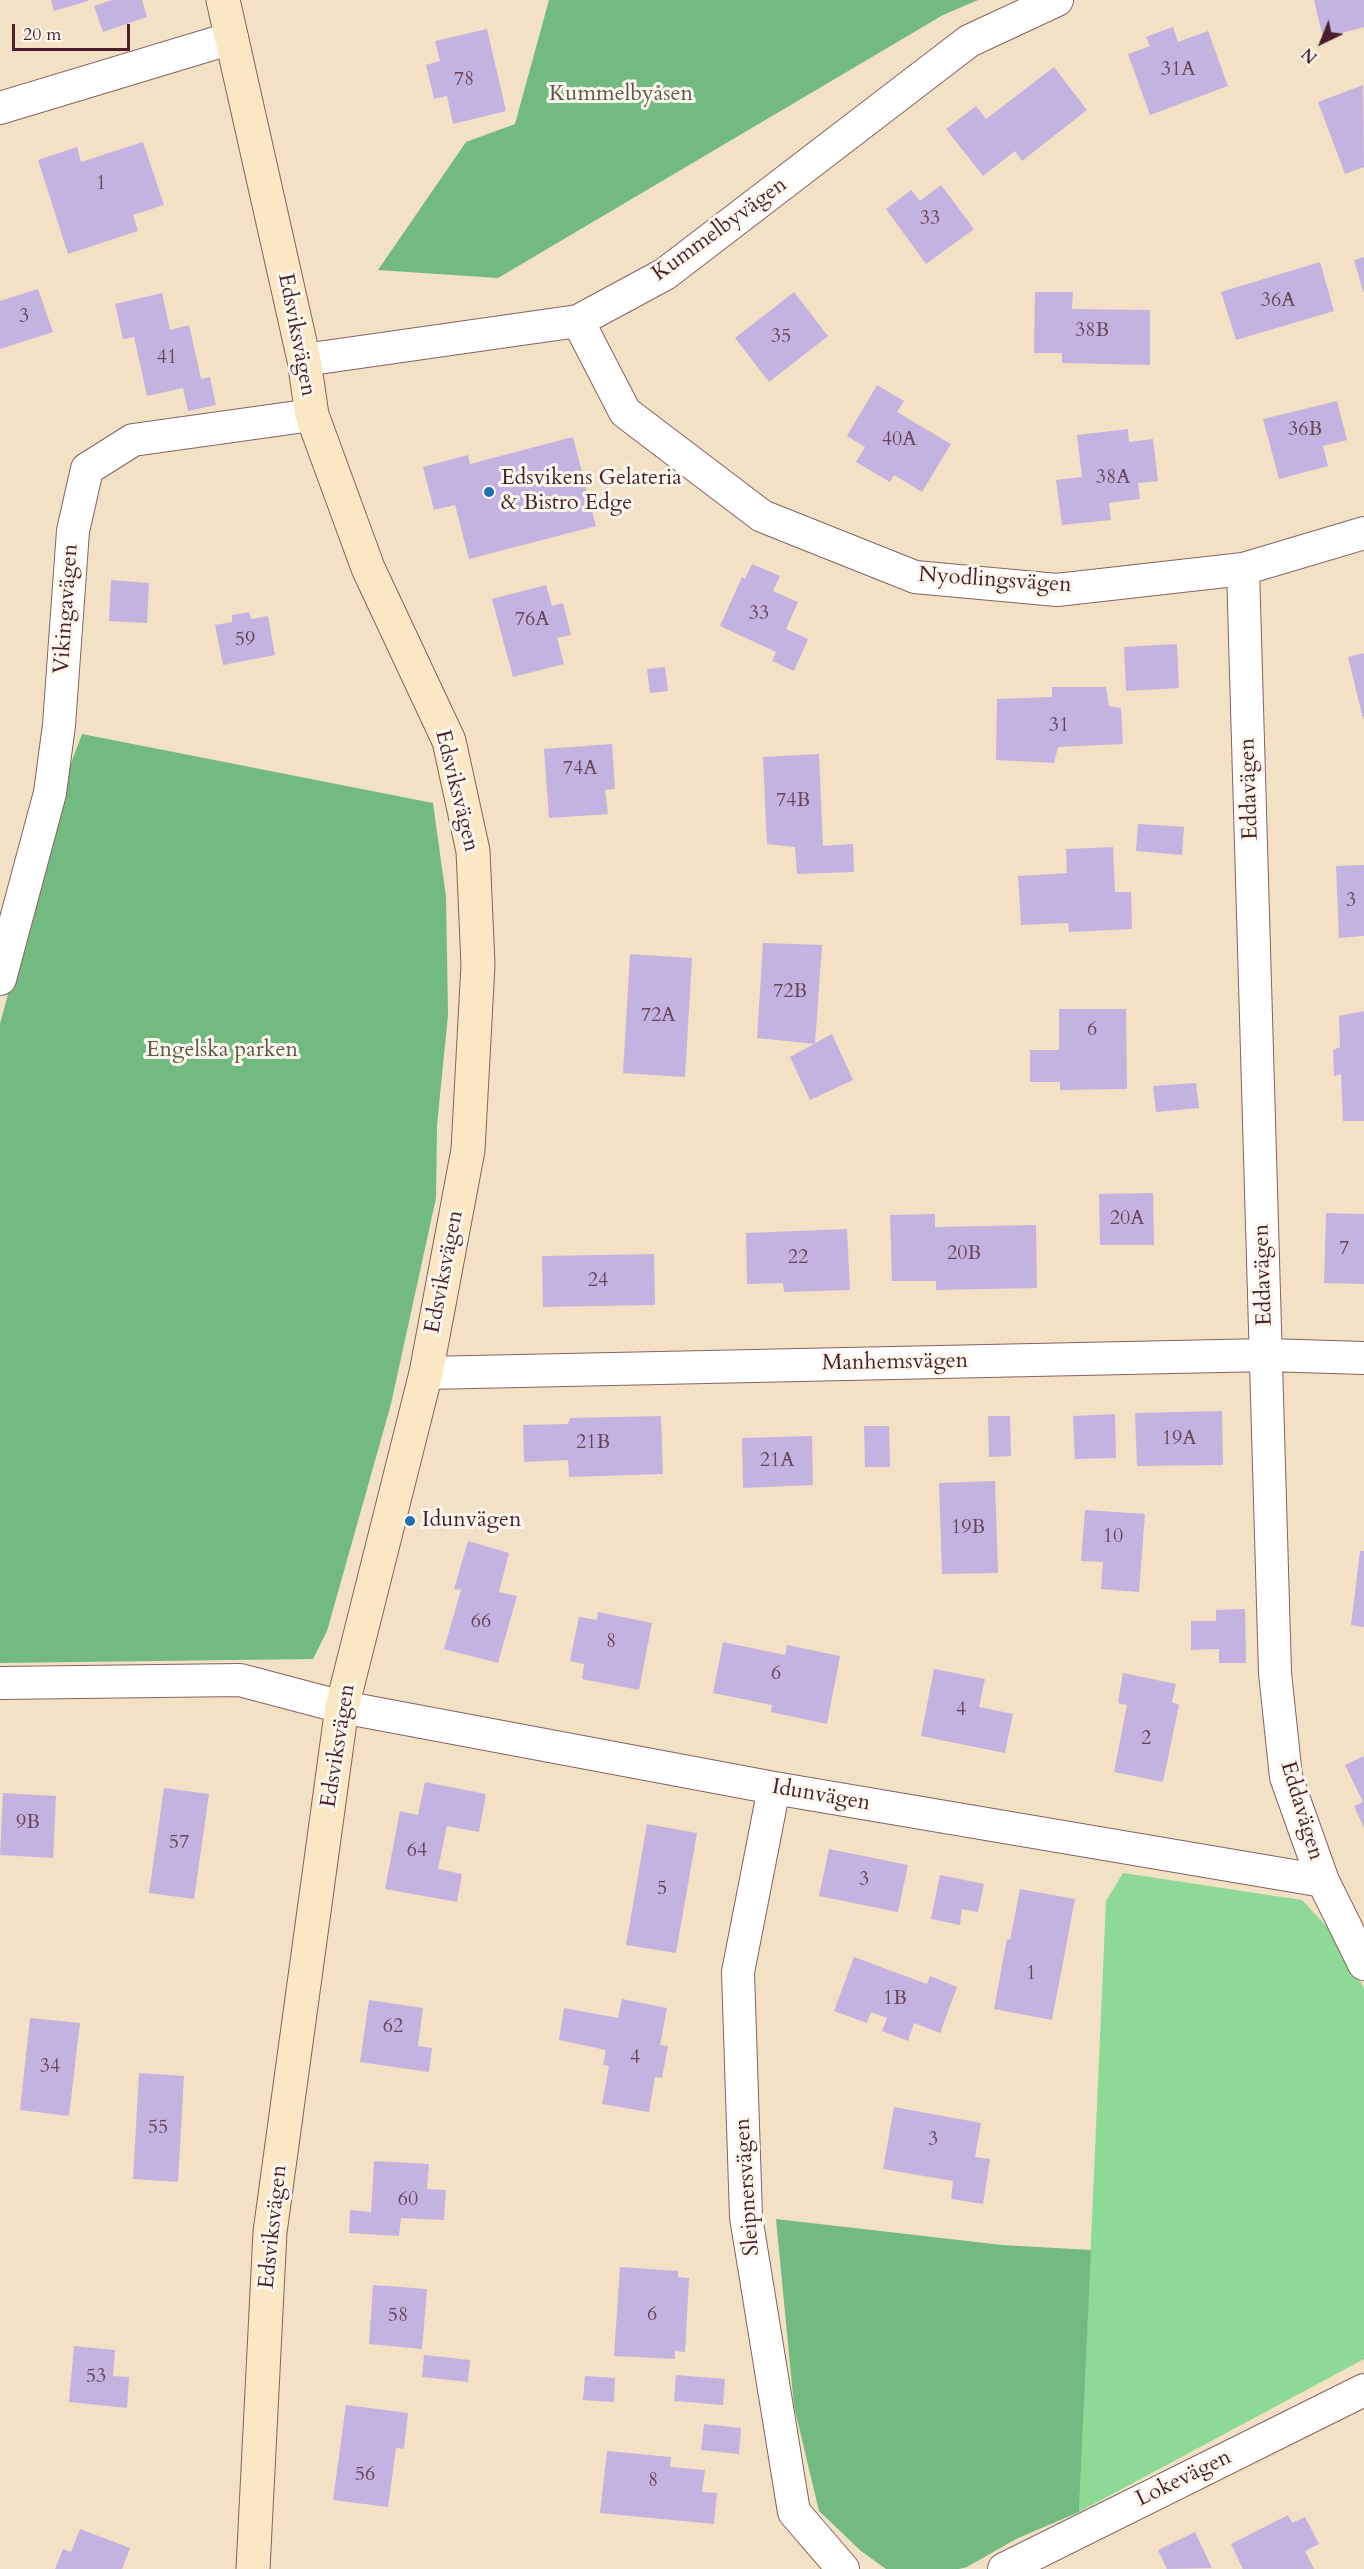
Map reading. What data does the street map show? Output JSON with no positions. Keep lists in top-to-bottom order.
{
  "streets": {
    "street": [
      "Kummelbyvägen",
      "Edsviksvägen",
      "Nyodlingsvägen",
      "Vikingavägen",
      "Eddavägen",
      "Manhemsvägen",
      "Idunvägen",
      "Sleipnersvägen",
      "Lokevägen"
    ]
  },
  "crossings": [
    ["Kummelbyvägen", "Edsviksvägen"],
    ["Kummelbyvägen", "Nyodlingsvägen"],
    ["Edsviksvägen", "Vikingavägen"],
    ["Edsviksvägen", "Manhemsvägen"],
    ["Edsviksvägen", "Idunvägen"],
    ["Nyodlingsvägen", "Eddavägen"],
    ["Eddavägen", "Manhemsvägen"],
    ["Eddavägen", "Idunvägen"],
    ["Idunvägen", "Sleipnersvägen"]
  ],
  "parks": ["Kummelbyåsen", "Engelska parken"],
  "places": ["Edsvikens Gelateria & Bistro Edge", "Idunvägen"],
  "house_numbers": [
    "31A",
    "78",
    "1",
    "33",
    "36A",
    "3",
    "38B",
    "35",
    "41",
    "36B",
    "40A",
    "38A",
    "33",
    "76A",
    "59",
    "31",
    "74A",
    "74B",
    "3",
    "72B",
    "72A",
    "6",
    "20A",
    "7",
    "20B",
    "22",
    "24",
    "19A",
    "21B",
    "21A",
    "19B",
    "10",
    "66",
    "8",
    "6",
    "4",
    "2",
    "9B",
    "57",
    "64",
    "3",
    "5",
    "1",
    "1B",
    "62",
    "4",
    "34",
    "55",
    "3",
    "60",
    "6",
    "58",
    "53",
    "56",
    "8"
  ],
  "scale_bar": "20 m",
  "north": "bottom left"
}
